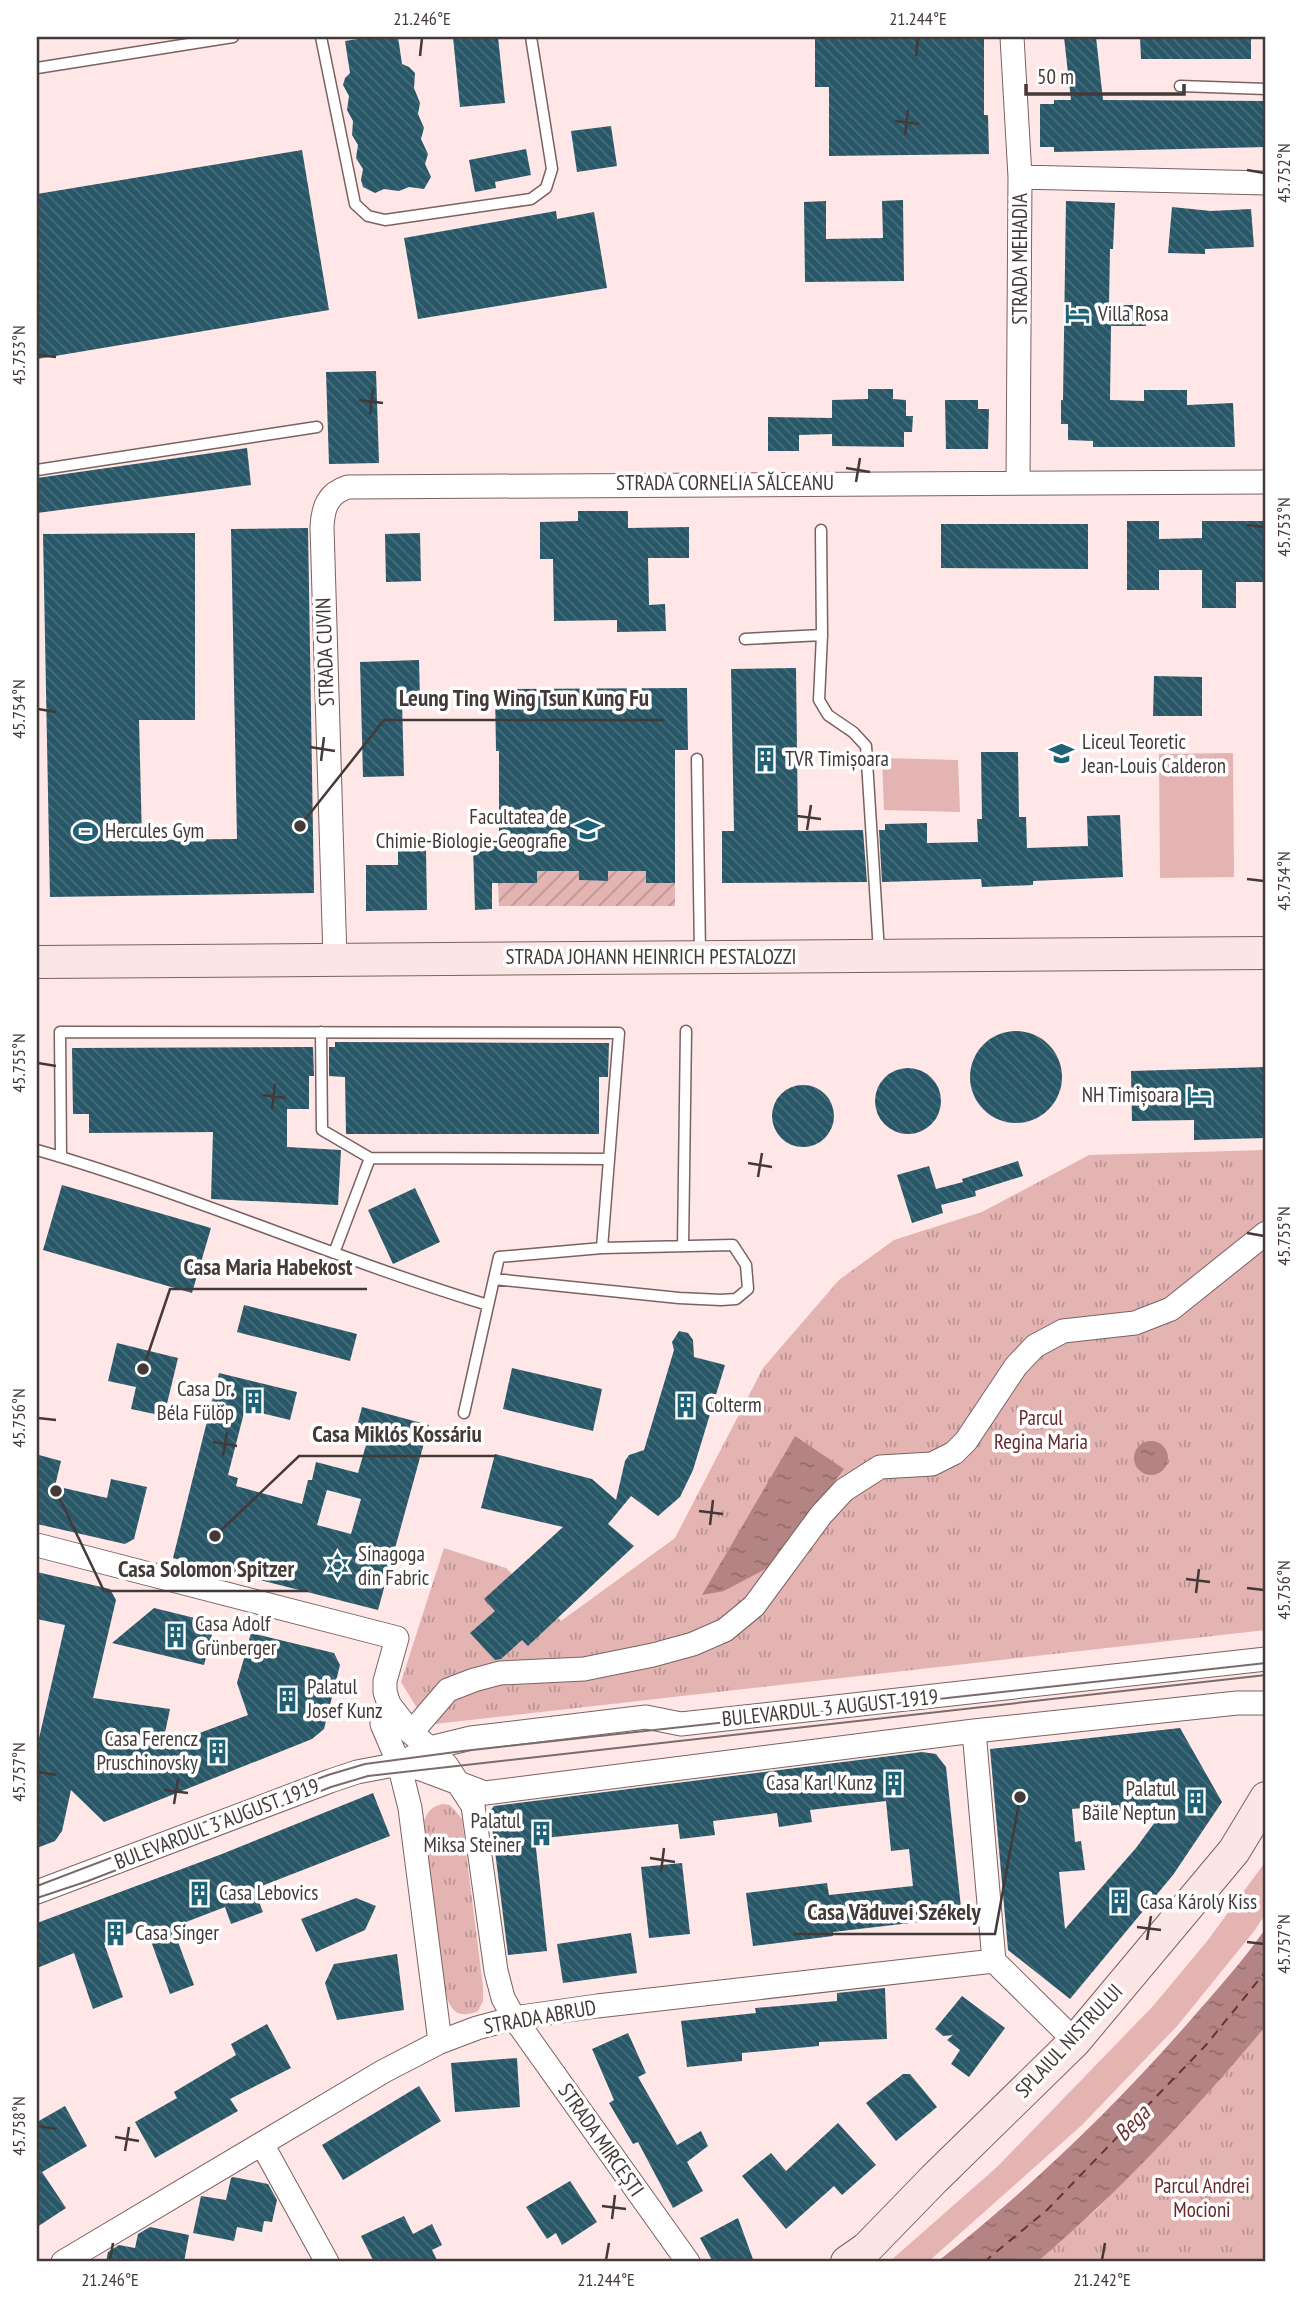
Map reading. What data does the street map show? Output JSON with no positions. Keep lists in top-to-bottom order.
{
  "streets": {
    "main road": ["STRADA JOHANN HEINRICH PESTALOZZI", "SPLAIUL NISTRULUI"],
    "street": [
      "STRADA MEHADIA",
      "STRADA CORNELIA SĂLCEANU",
      "STRADA CUVIN",
      "BULEVARDUL 3 AUGUST 1919",
      "STRADA ABRUD",
      "STRADA MIRCEȘTI"
    ]
  },
  "crossings": [
    ["STRADA MEHADIA", "STRADA CORNELIA SĂLCEANU"],
    ["STRADA CORNELIA SĂLCEANU", "STRADA CUVIN"],
    ["STRADA CUVIN", "STRADA JOHANN HEINRICH PESTALOZZI"],
    ["BULEVARDUL 3 AUGUST 1919", "STRADA MIRCEȘTI"],
    ["STRADA ABRUD", "STRADA MIRCEȘTI"]
  ],
  "water": ["Bega"],
  "parks": ["Parcul Regina Maria", "Parcul Andrei Mocioni"],
  "places": {
    "hotel": ["Villa Rosa", "NH Timișoara"],
    "school or university": ["Liceul Teoretic Jean-Louis Calderon", "Facultatea de Chimie-Biologie-Geografie"],
    "building": [
      "TVR Timișoara",
      "Casa Dr. Béla Fülöp",
      "Colterm",
      "Casa Adolf Grünberger",
      "Palatul Josef Kunz",
      "Casa Ferencz Pruschinovsky",
      "Casa Karl Kunz",
      "Palatul Băile Neptun",
      "Palatul Miksa Steiner",
      "Casa Lebovics",
      "Casa Károly Kiss",
      "Casa Singer"
    ],
    "other": [
      "Leung Ting Wing Tsun Kung Fu",
      "Casa Maria Habekost",
      "Casa Solomon Spitzer",
      "Casa Miklós Kossáriu",
      "Casa Văduvei Székely"
    ],
    "sports": ["Hercules Gym"],
    "synagogue": ["Sinagoga din Fabric"]
  },
  "scale_bar": "50 m",
  "coordinates": [
    "21.246°E",
    "21.244°E",
    "45.752°N",
    "45.753°N",
    "45.754°N",
    "45.755°N",
    "45.756°N",
    "45.757°N",
    "45.758°N",
    "21.242°E"
  ]
}
